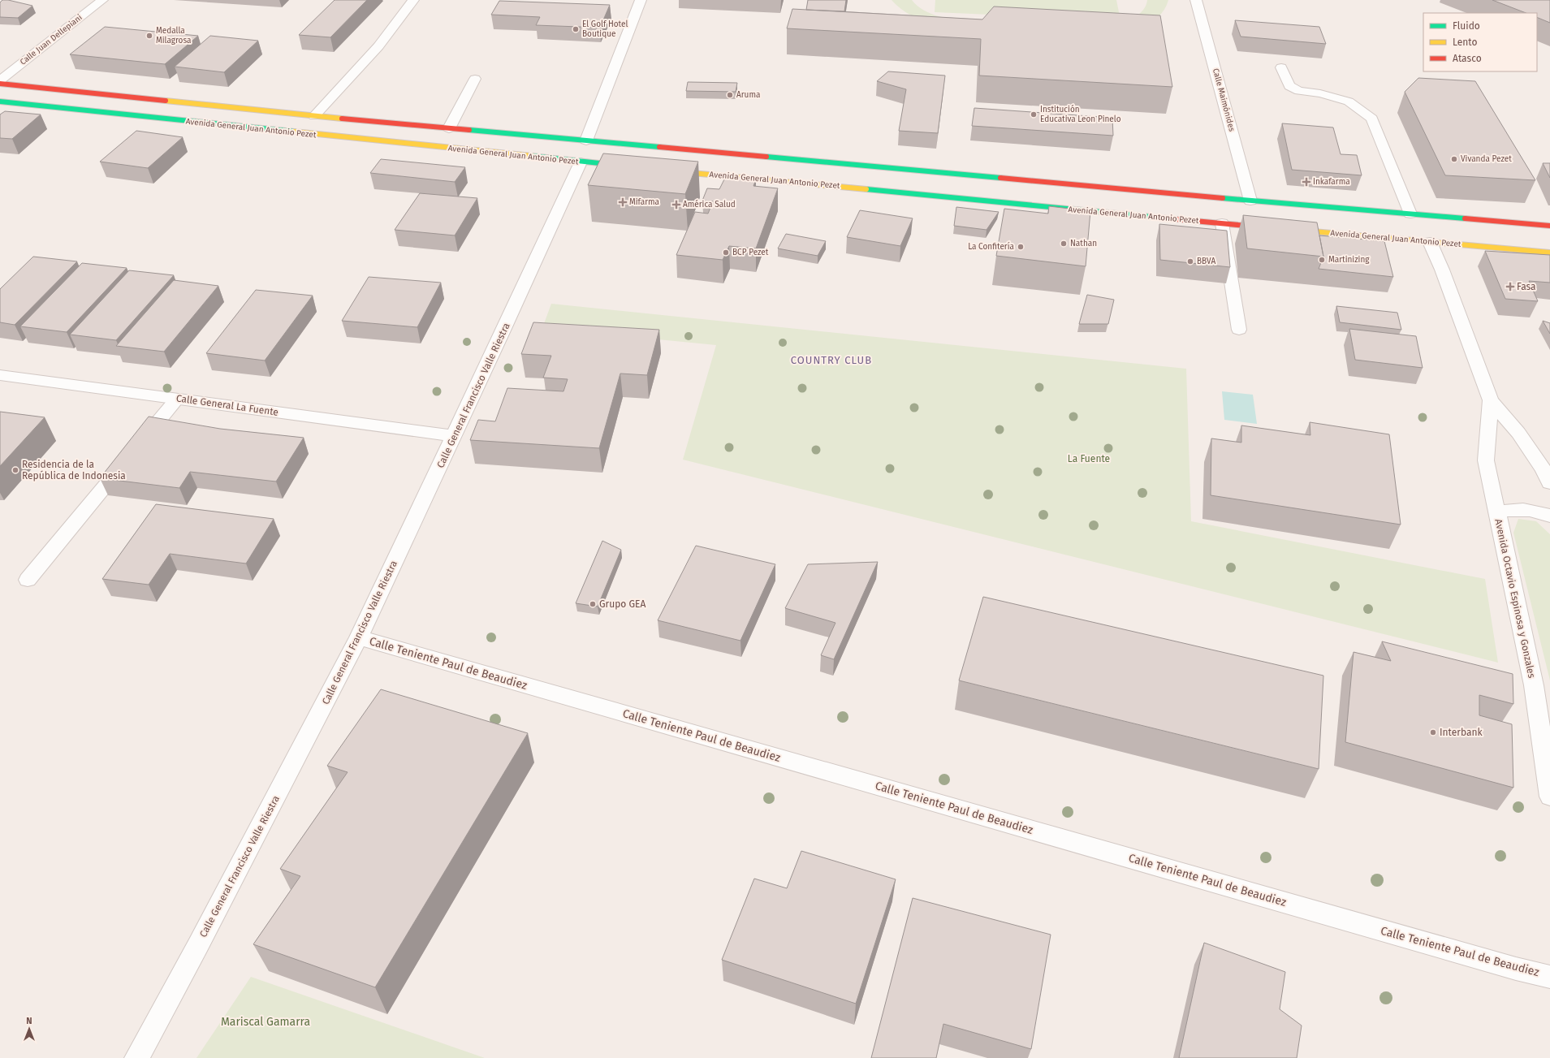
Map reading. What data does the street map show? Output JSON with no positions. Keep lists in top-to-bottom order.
{
  "streets": {
    "street": [
      "Calle Juan Dellepiani",
      "Calle Maimónides",
      "Avenida General Juan Antonio Pezet",
      "Calle General Francisco Valle Riestra",
      "Calle General La Fuente",
      "Avenida Octavio Espinosa y Gonzales",
      "Calle Teniente Paul de Beaudiez"
    ]
  },
  "crossings": [
    ["Calle Maimónides", "Avenida General Juan Antonio Pezet"],
    ["Avenida General Juan Antonio Pezet", "Calle General Francisco Valle Riestra"],
    ["Avenida General Juan Antonio Pezet", "Avenida Octavio Espinosa y Gonzales"],
    ["Calle General Francisco Valle Riestra", "Calle General La Fuente"],
    ["Calle General Francisco Valle Riestra", "Calle Teniente Paul de Beaudiez"]
  ],
  "districts": ["COUNTRY CLUB"],
  "parks": ["La Fuente", "Mariscal Gamarra"],
  "places": {
    "other": [
      "El Golf Hotel Boutique",
      "Medalla Milagrosa",
      "Aruma",
      "Institución Educativa Leon Pinelo",
      "Vivanda Pezet",
      "Nathan",
      "La Confitería",
      "BCP Pezet",
      "Martinizing",
      "BBVA",
      "Residencia de la República de Indonesia",
      "Grupo GEA",
      "Interbank"
    ],
    "health": [
      "Inkafarma",
      "Mifarma",
      "América Salud",
      "Fasa"
    ]
  },
  "legend": ["Fluido", "Lento", "Atasco"],
  "north": "top"
}
